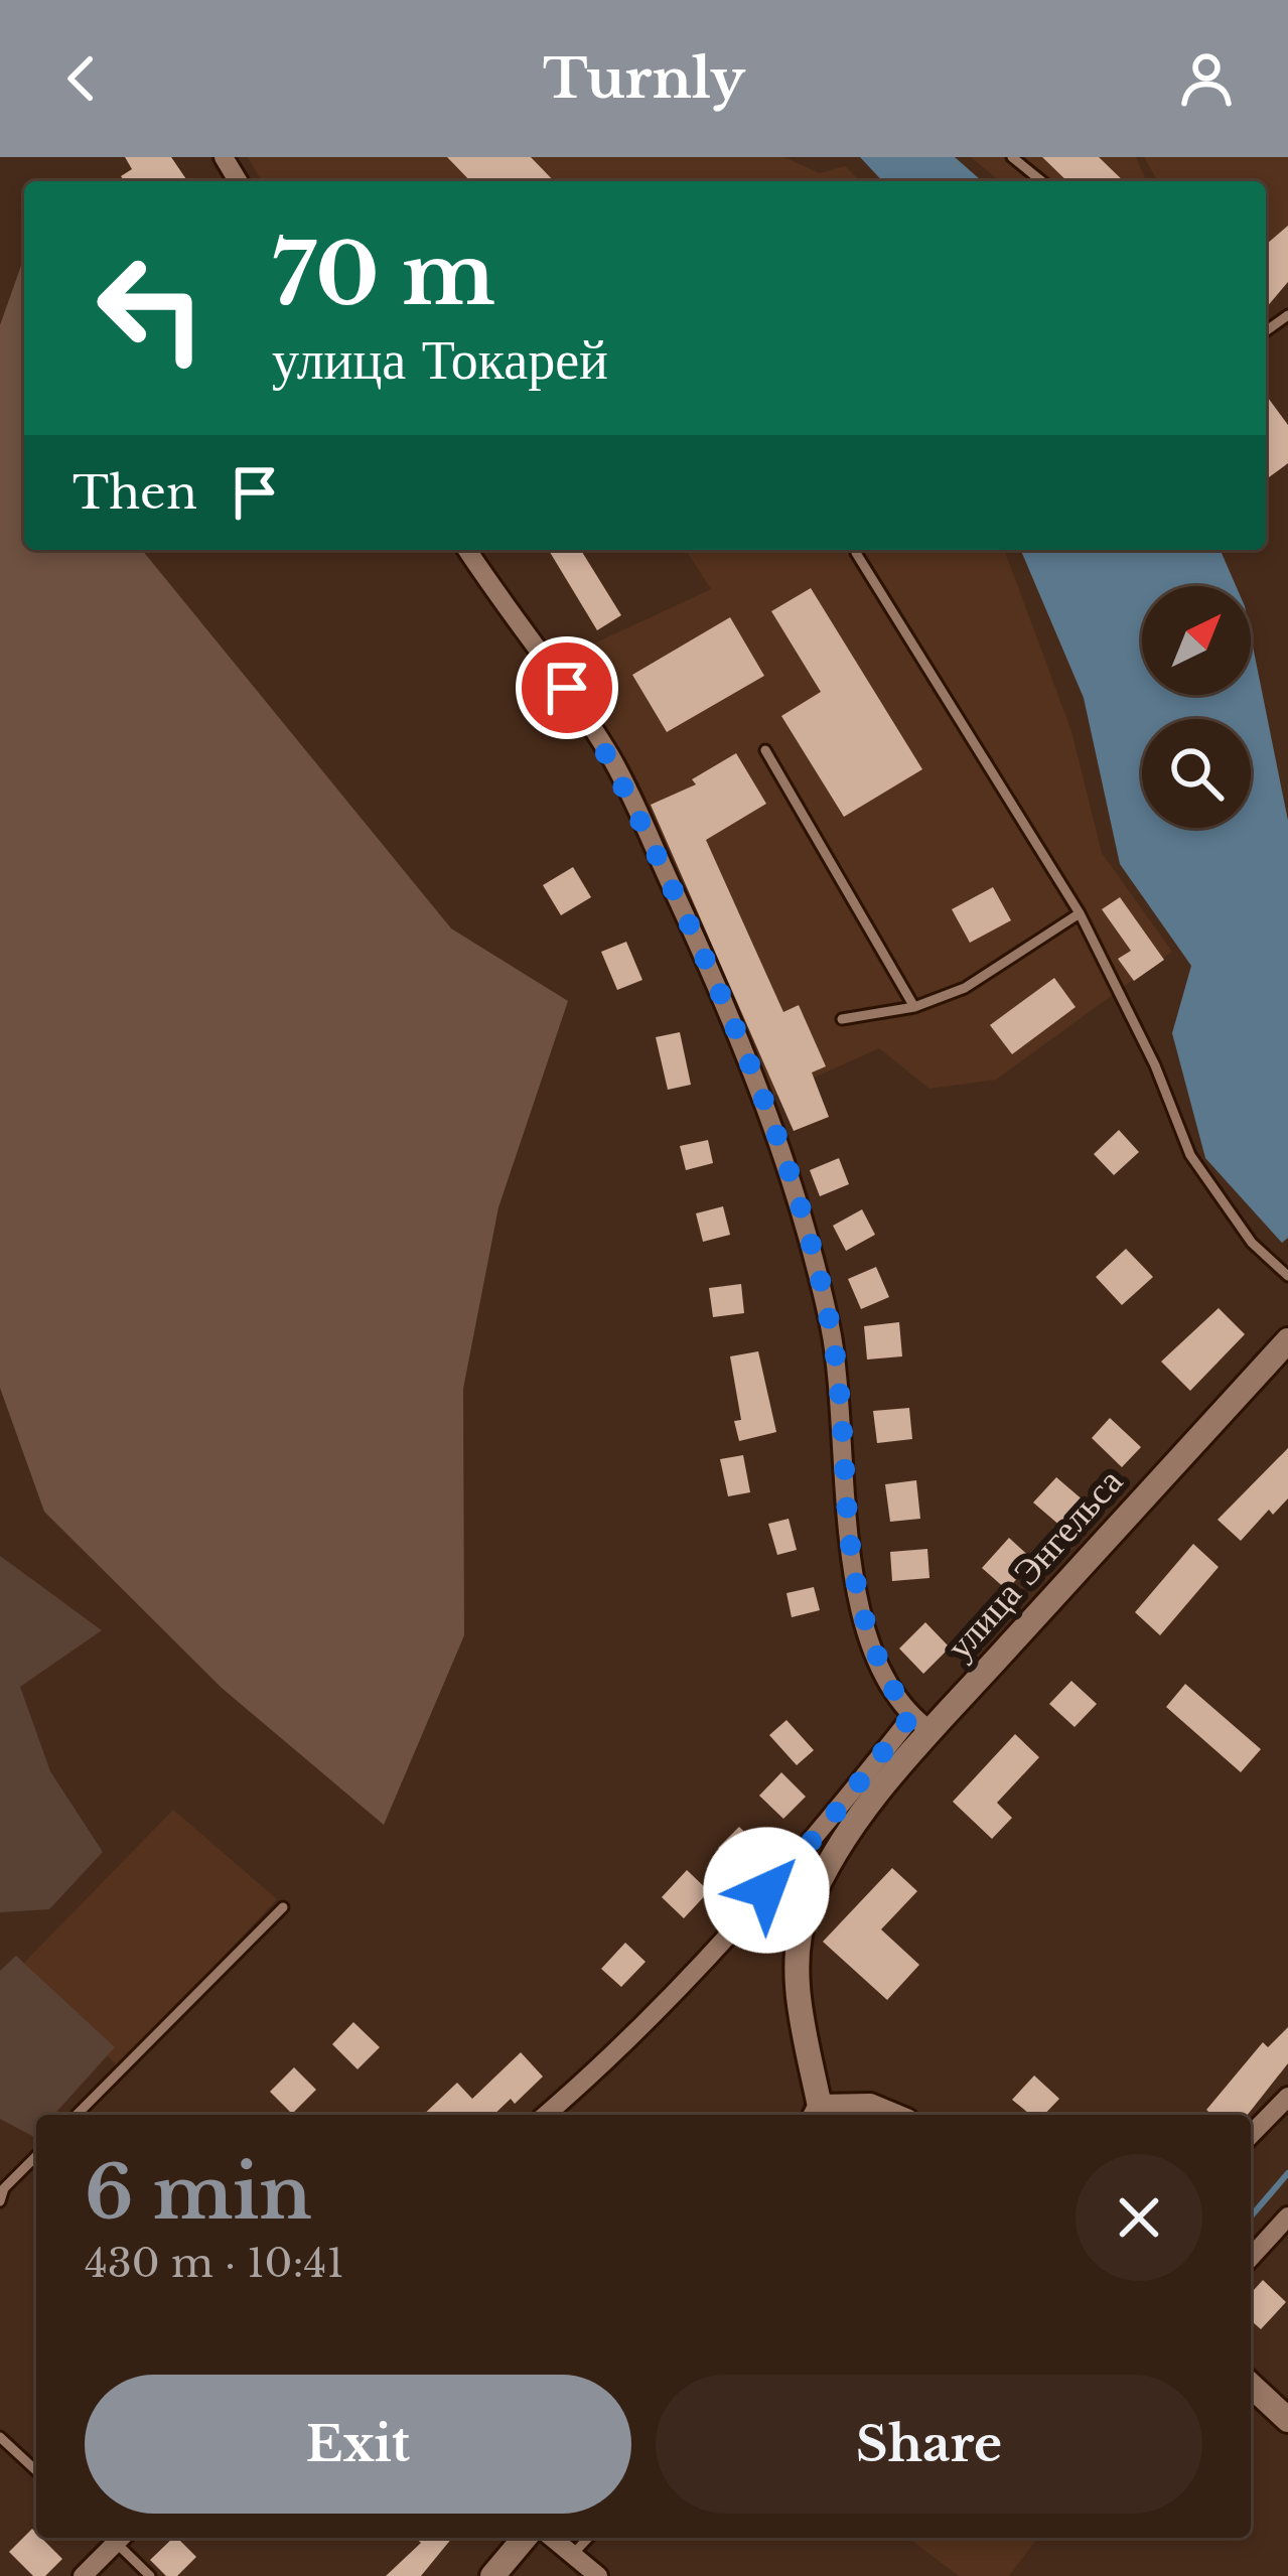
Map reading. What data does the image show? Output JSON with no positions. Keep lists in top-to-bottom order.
{
  "streets": {
    "street": ["улица Энгельса"]
  },
  "north": "top right",
  "page": {
    "header": "Turnly",
    "turn": ["70 m", "улица Токарей"],
    "then": "Then",
    "heading": ["6 min", "430 m · 10:41"],
    "buttons": ["Exit", "Share"]
  }
}
